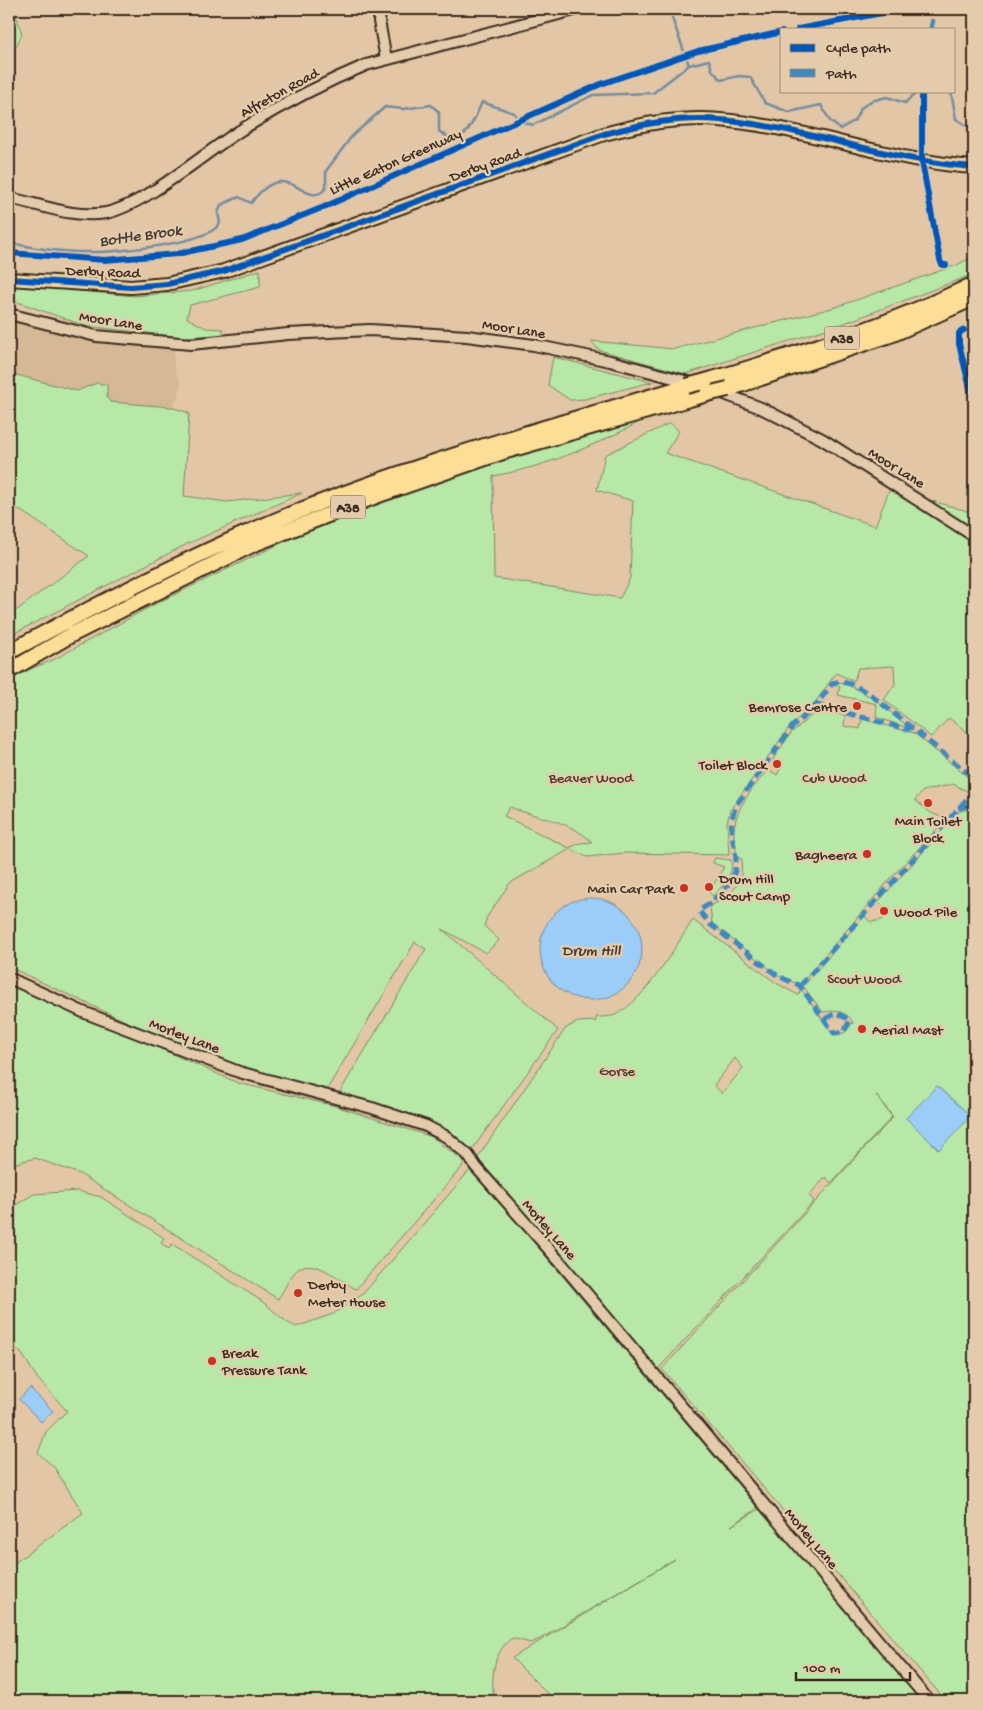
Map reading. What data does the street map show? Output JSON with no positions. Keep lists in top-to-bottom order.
{
  "streets": {
    "highway": ["A38"],
    "main road": ["Derby Road"],
    "street": ["Alfreton Road", "Moor Lane", "Morley Lane"],
    "cycle path": ["Little Eaton Greenway"]
  },
  "water": ["Bottle Brook", "Drum Hill"],
  "parks": [
    "Beaver Wood",
    "Cub Wood",
    "Scout Wood",
    "Gorse"
  ],
  "places": [
    "Bemrose Centre",
    "Toilet Block",
    "Main Toilet Block",
    "Bagheera",
    "Drum Hill Scout Camp",
    "Main Car Park",
    "Wood Pile",
    "Aerial Mast",
    "Derby Meter House",
    "Break Pressure Tank"
  ],
  "legend": ["Cycle path", "Path"],
  "scale_bar": "100 m"
}
